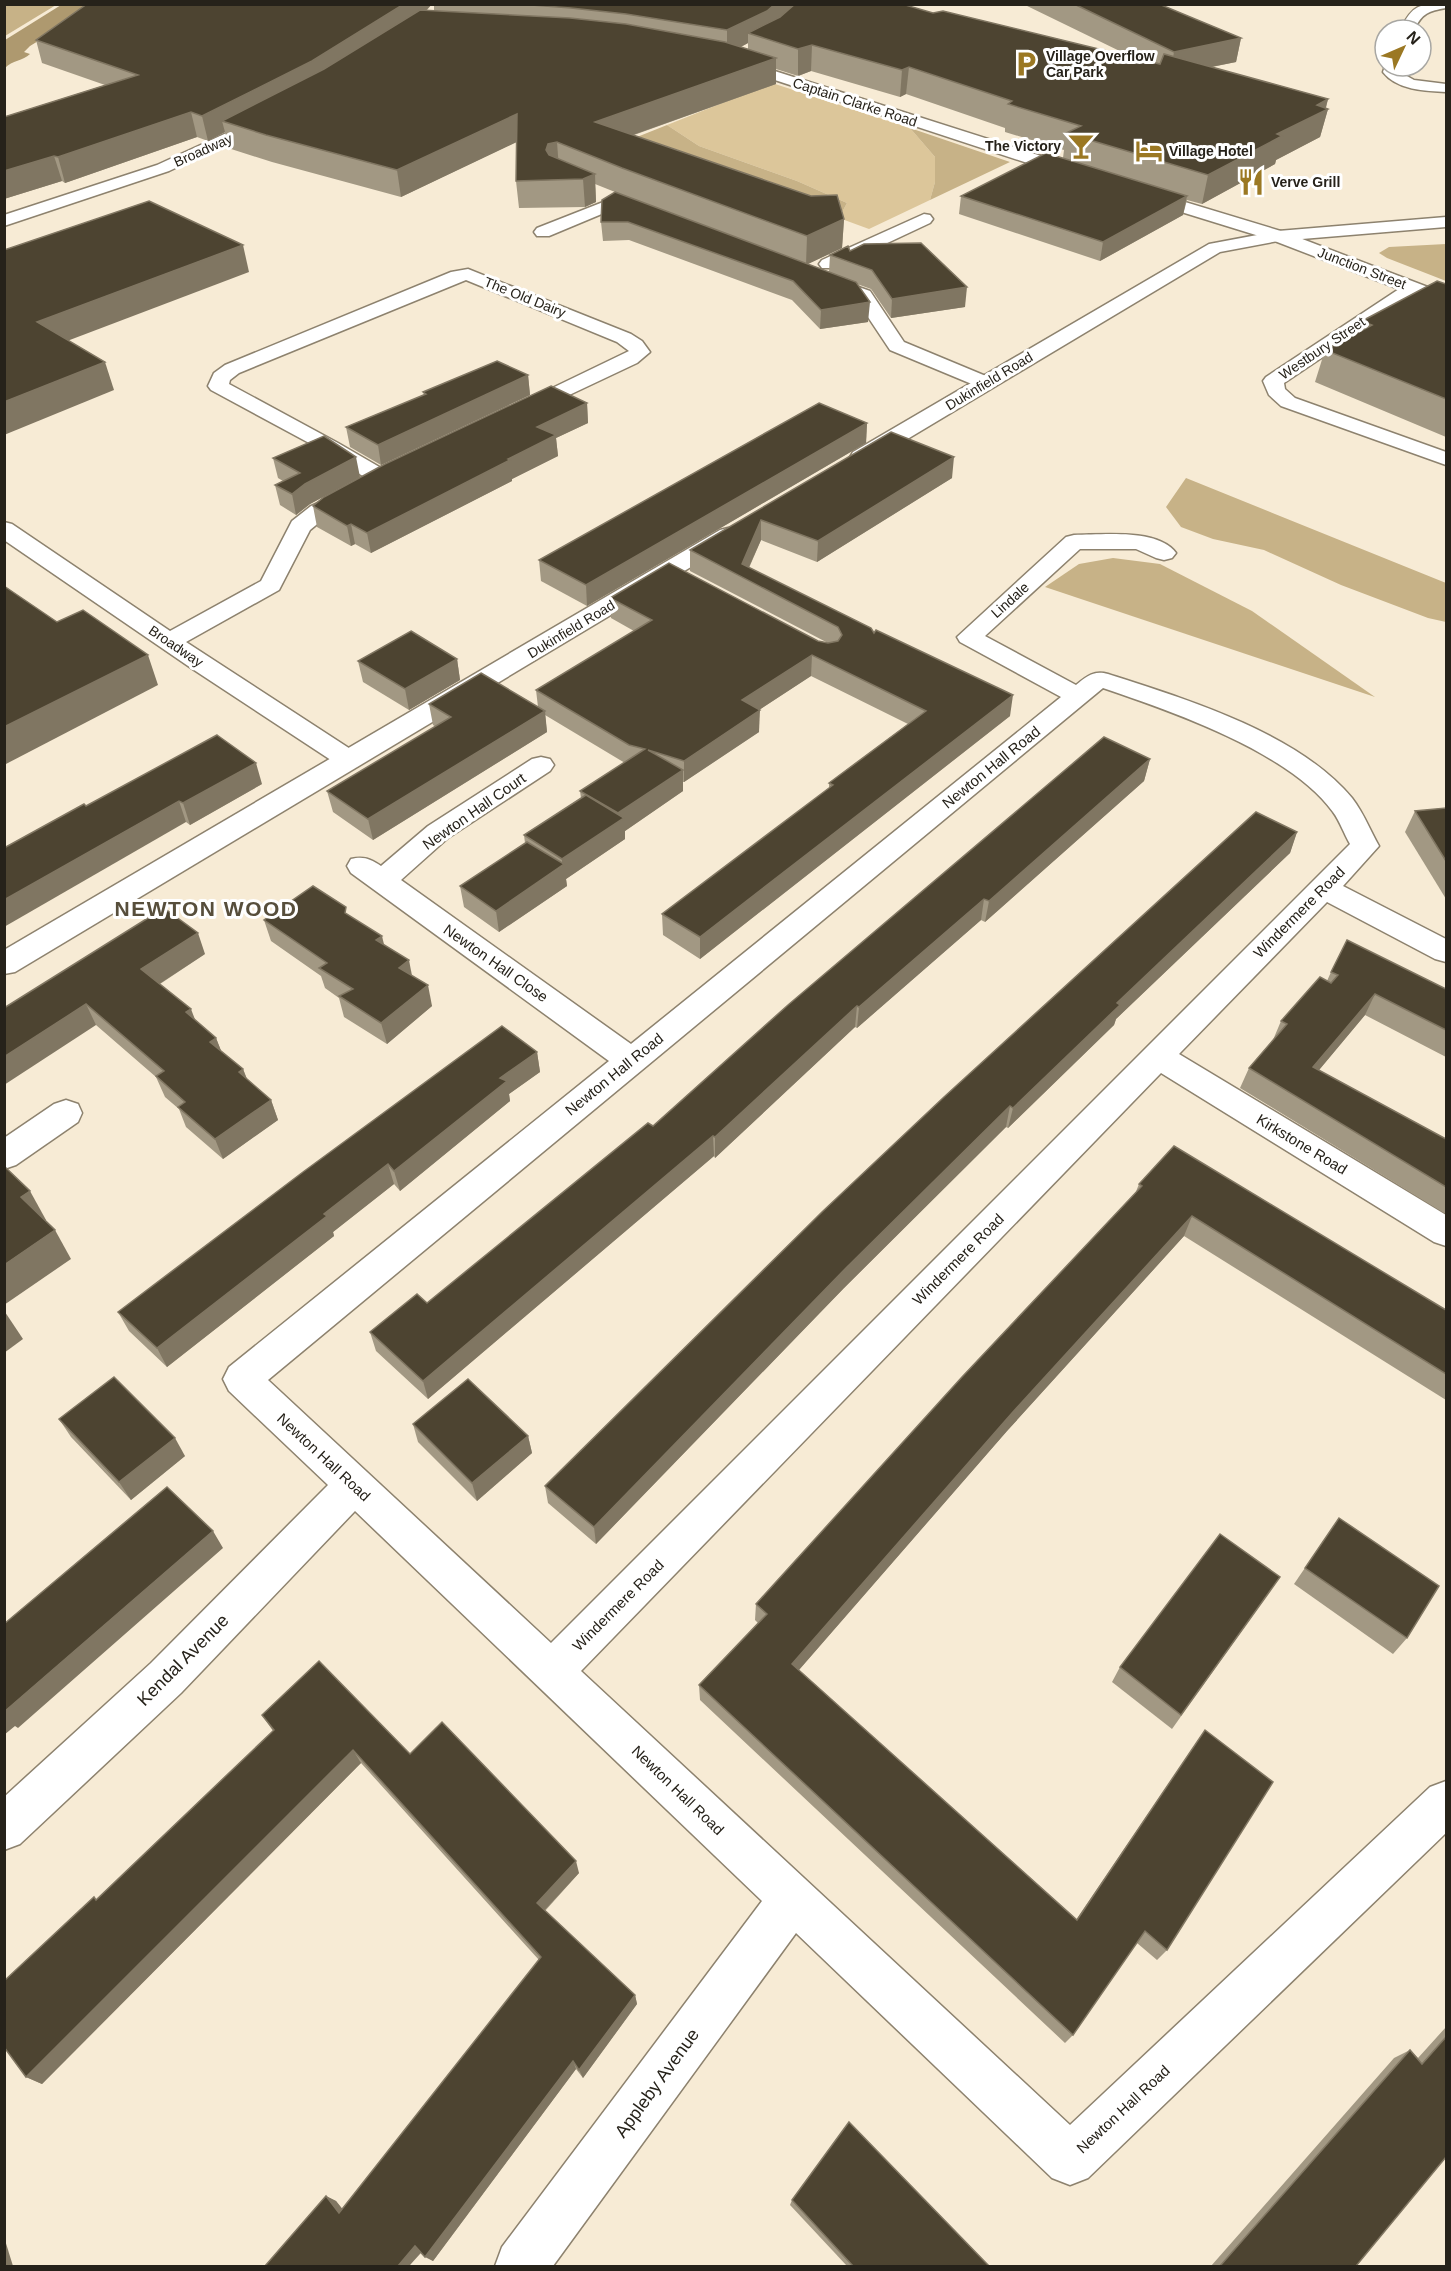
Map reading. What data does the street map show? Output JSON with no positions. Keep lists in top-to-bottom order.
{
  "streets": {
    "street": [
      "Captain Clarke Road",
      "Broadway",
      "Junction Street",
      "The Old Dairy",
      "Westbury Street",
      "Dukinfield Road",
      "Lindale",
      "Newton Hall Road",
      "Newton Hall Court",
      "Windermere Road",
      "Newton Hall Close",
      "Kirkstone Road",
      "Kendal Avenue",
      "Appleby Avenue"
    ]
  },
  "crossings": [
    ["Broadway", "Dukinfield Road"],
    ["Junction Street", "Westbury Street"],
    ["Junction Street", "Dukinfield Road"],
    ["Lindale", "Newton Hall Road"],
    ["Newton Hall Road", "Windermere Road"],
    ["Newton Hall Road", "Newton Hall Close"],
    ["Newton Hall Road", "Kendal Avenue"],
    ["Newton Hall Road", "Appleby Avenue"],
    ["Newton Hall Court", "Newton Hall Close"],
    ["Windermere Road", "Kirkstone Road"]
  ],
  "districts": ["NEWTON WOOD"],
  "places": {
    "parking": ["Village Overflow Car Park"],
    "bar": ["The Victory"],
    "hotel": ["Village Hotel"],
    "restaurant": ["Verve Grill"]
  },
  "north": "top right"
}
